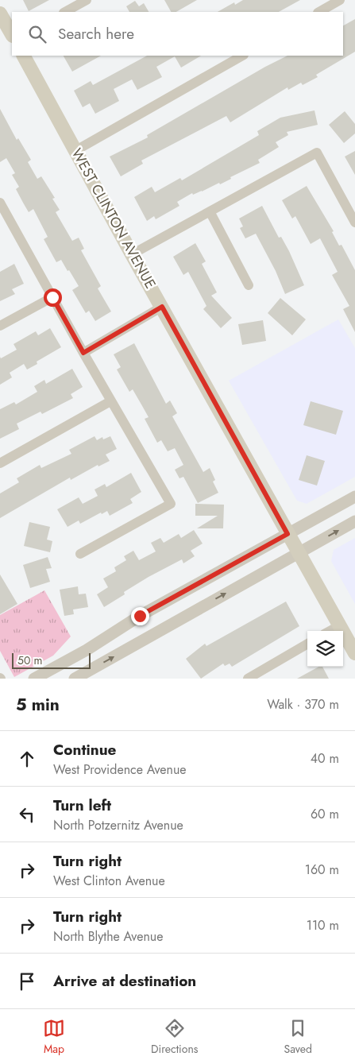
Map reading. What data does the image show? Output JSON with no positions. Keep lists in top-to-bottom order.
{
  "streets": {
    "main road": ["WEST CLINTON AVENUE"]
  },
  "scale_bar": "50 m",
  "page": {
    "search": "Search here",
    "scale": "50 m",
    "heading": ["5 min", "Walk · 370 m"],
    "list": [
      ["Continue", "West Providence Avenue", "40 m"],
      ["Turn left", "North Potzernitz Avenue", "60 m"],
      ["Turn right", "West Clinton Avenue", "160 m"],
      ["Turn right", "North Blythe Avenue", "110 m"],
      "Arrive at destination"
    ],
    "nav": ["Map", "Directions", "Saved"]
  }
}
